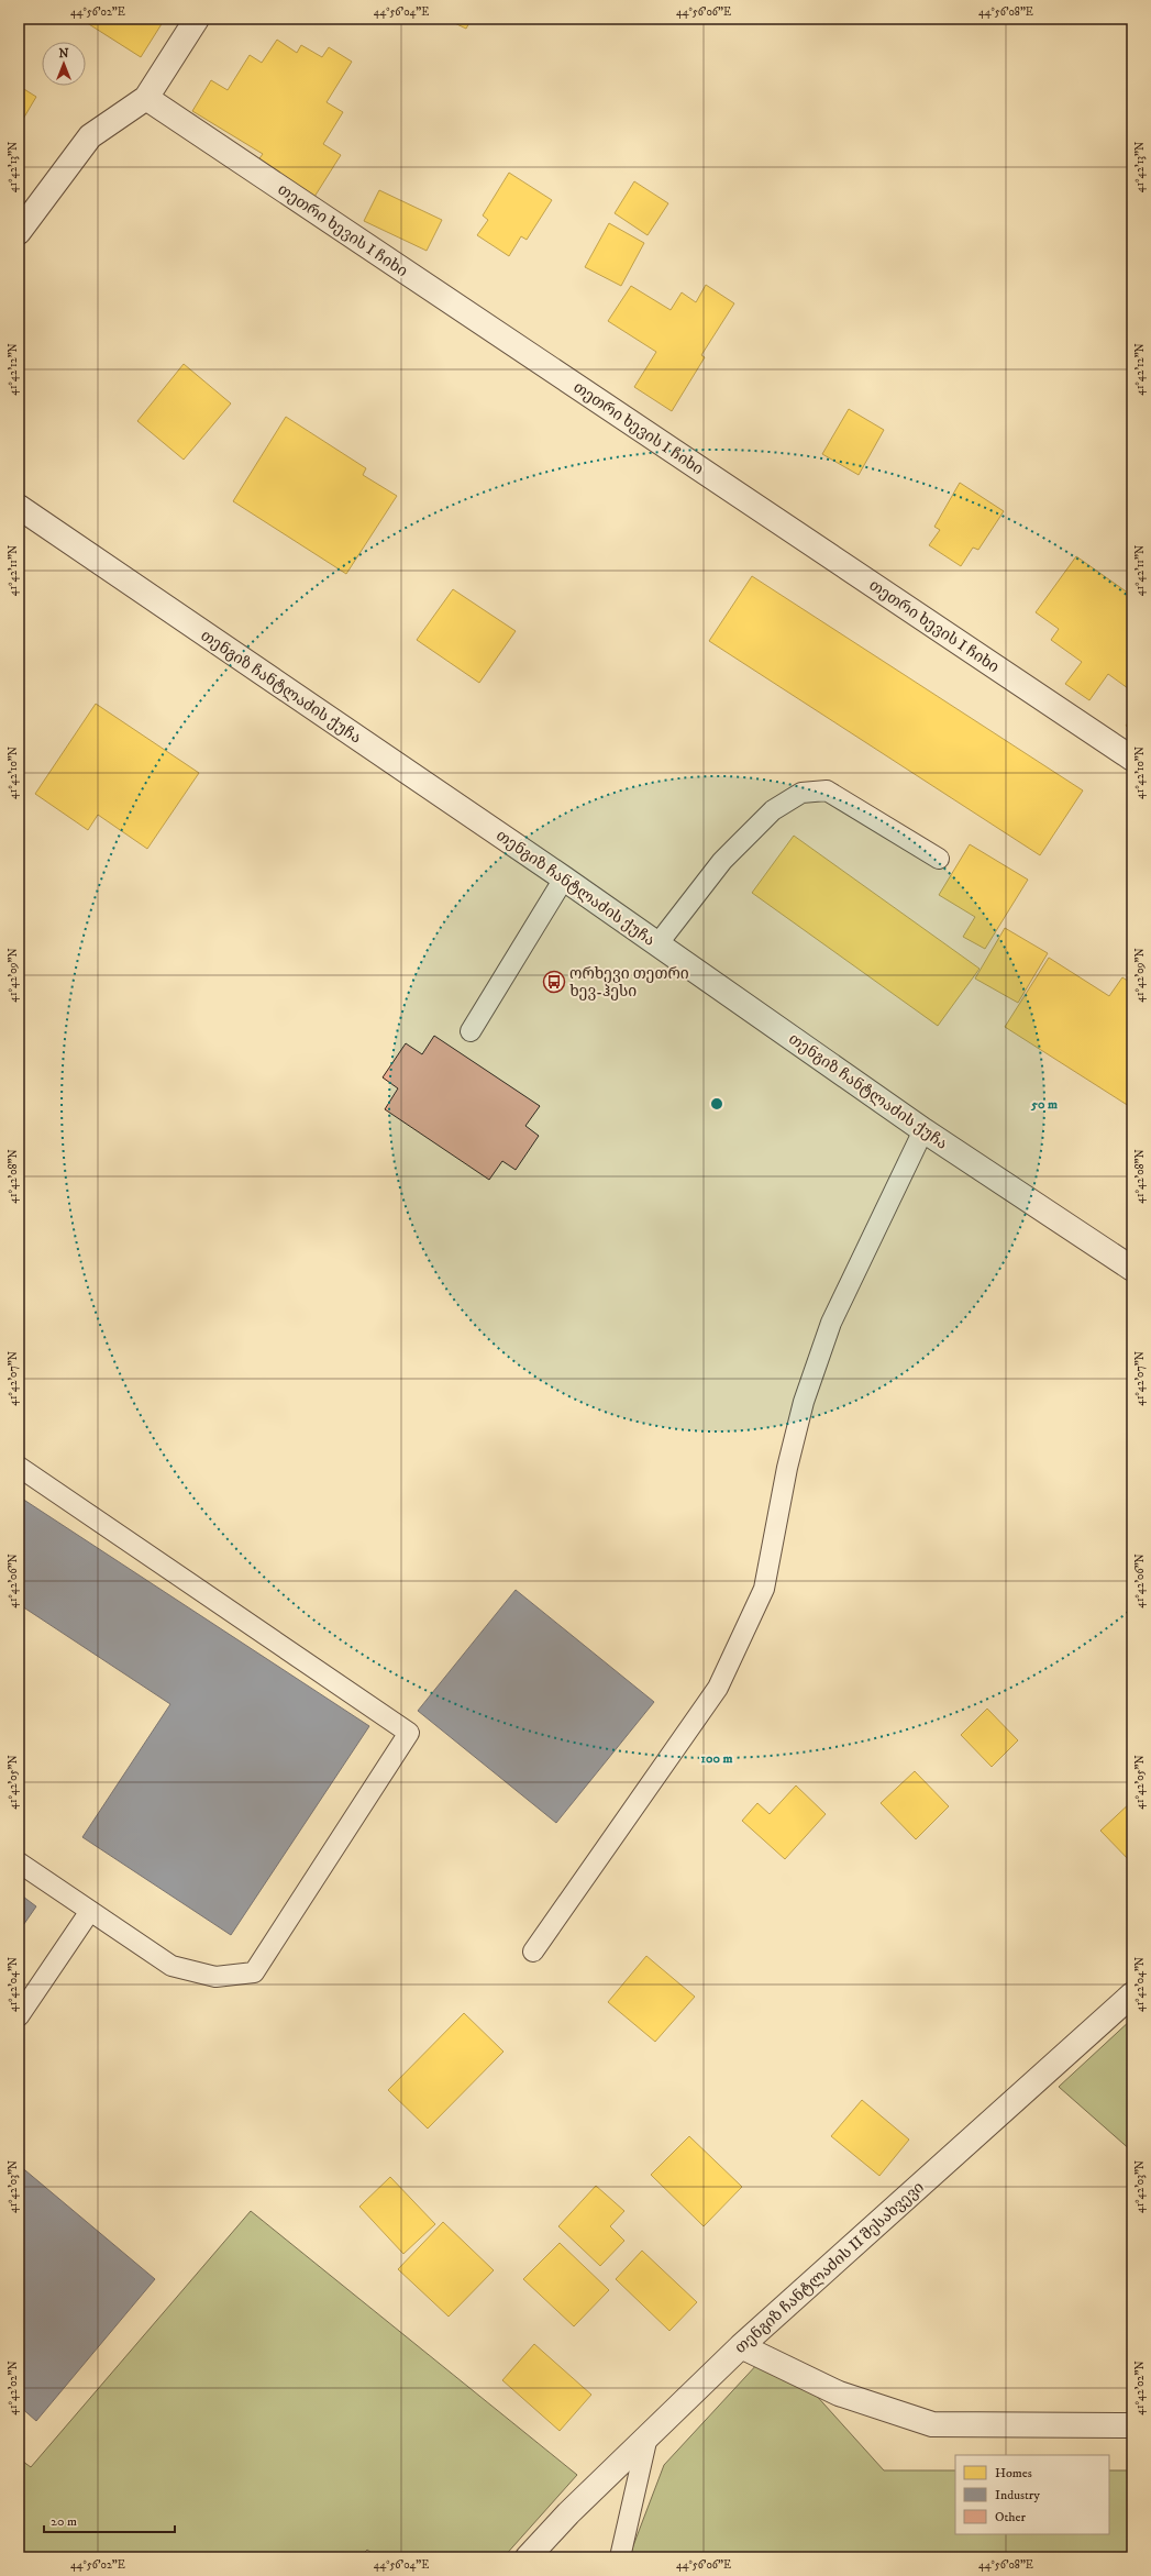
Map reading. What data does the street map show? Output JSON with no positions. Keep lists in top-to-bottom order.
{
  "streets": {
    "street": ["თეთრი ხევის I ჩიხი", "თენგიზ ჩანტლაძის ქუჩა", "თენგიზ ჩანტლაძის II შესახვევი"]
  },
  "places": {
    "bus stop": ["ორხევი თეთრი ხევ-ჰესი"]
  },
  "legend": ["Homes", "Industry", "Other"],
  "scale_bar": "20 m",
  "north": "top",
  "coordinates": [
    "44°56'02\"E",
    "44°56'04\"E",
    "44°56'06\"E",
    "44°56'08\"E",
    "41°42'13\"N",
    "41°42'12\"N",
    "41°42'11\"N",
    "41°42'10\"N",
    "41°42'09\"N",
    "41°42'08\"N",
    "41°42'07\"N",
    "41°42'06\"N",
    "41°42'05\"N",
    "41°42'04\"N",
    "41°42'03\"N",
    "41°42'02\"N"
  ],
  "rings": ["50 m", "100 m"]
}
